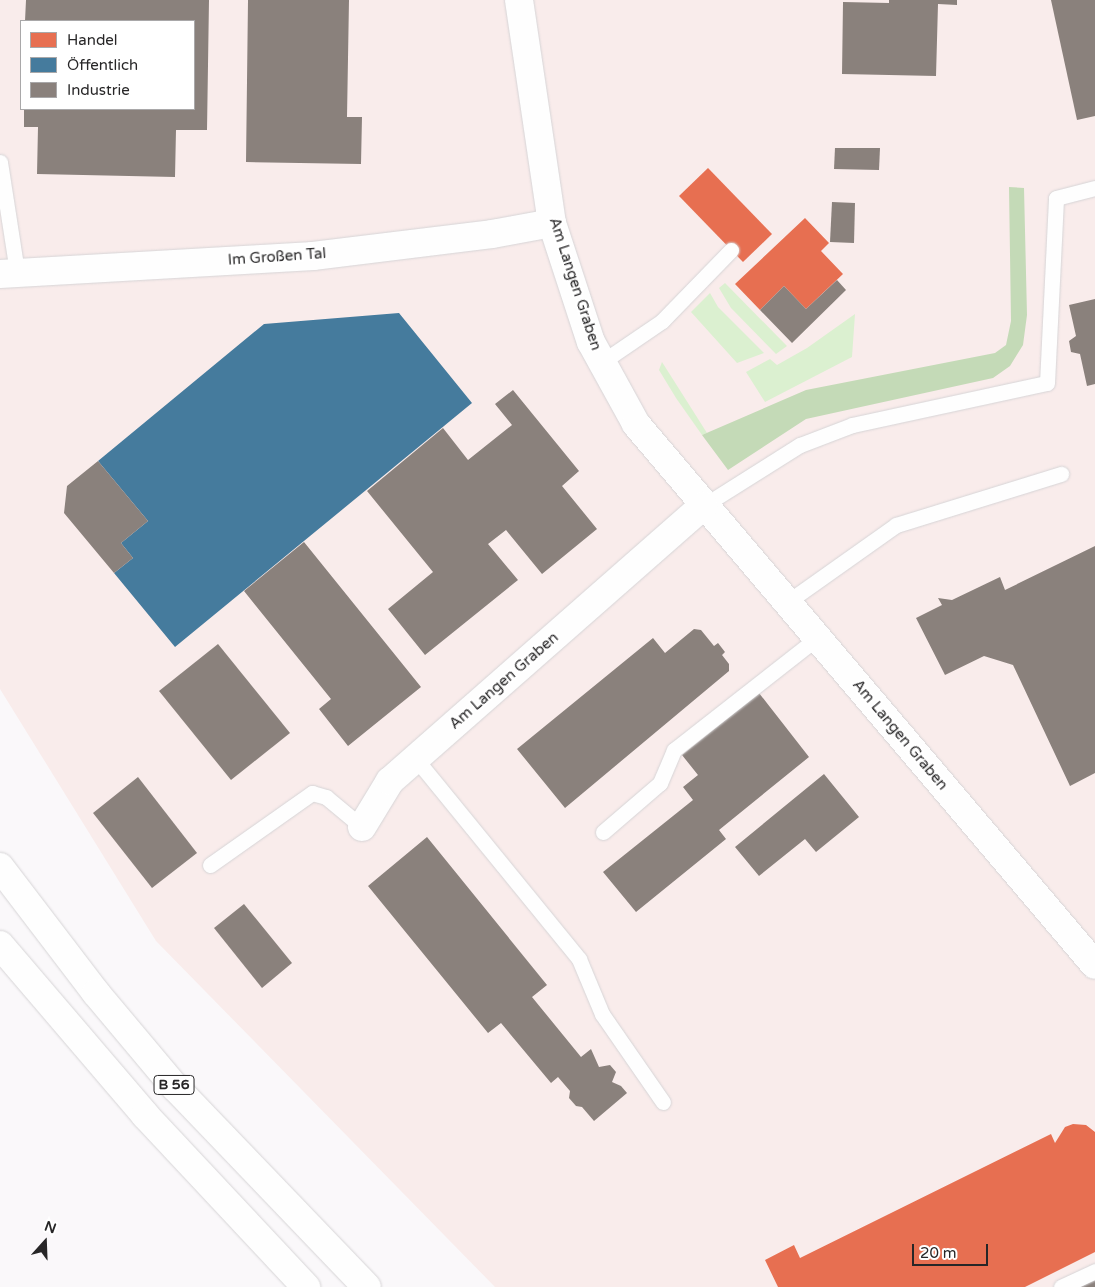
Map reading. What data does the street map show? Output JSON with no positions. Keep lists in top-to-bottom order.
{
  "streets": {
    "street": ["Im Großen Tal", "Am Langen Graben", "B 56"]
  },
  "crossings": [
    ["Im Großen Tal", "Am Langen Graben"]
  ],
  "legend": ["Handel", "Öffentlich", "Industrie"],
  "scale_bar": "20 m",
  "north": "top"
}
